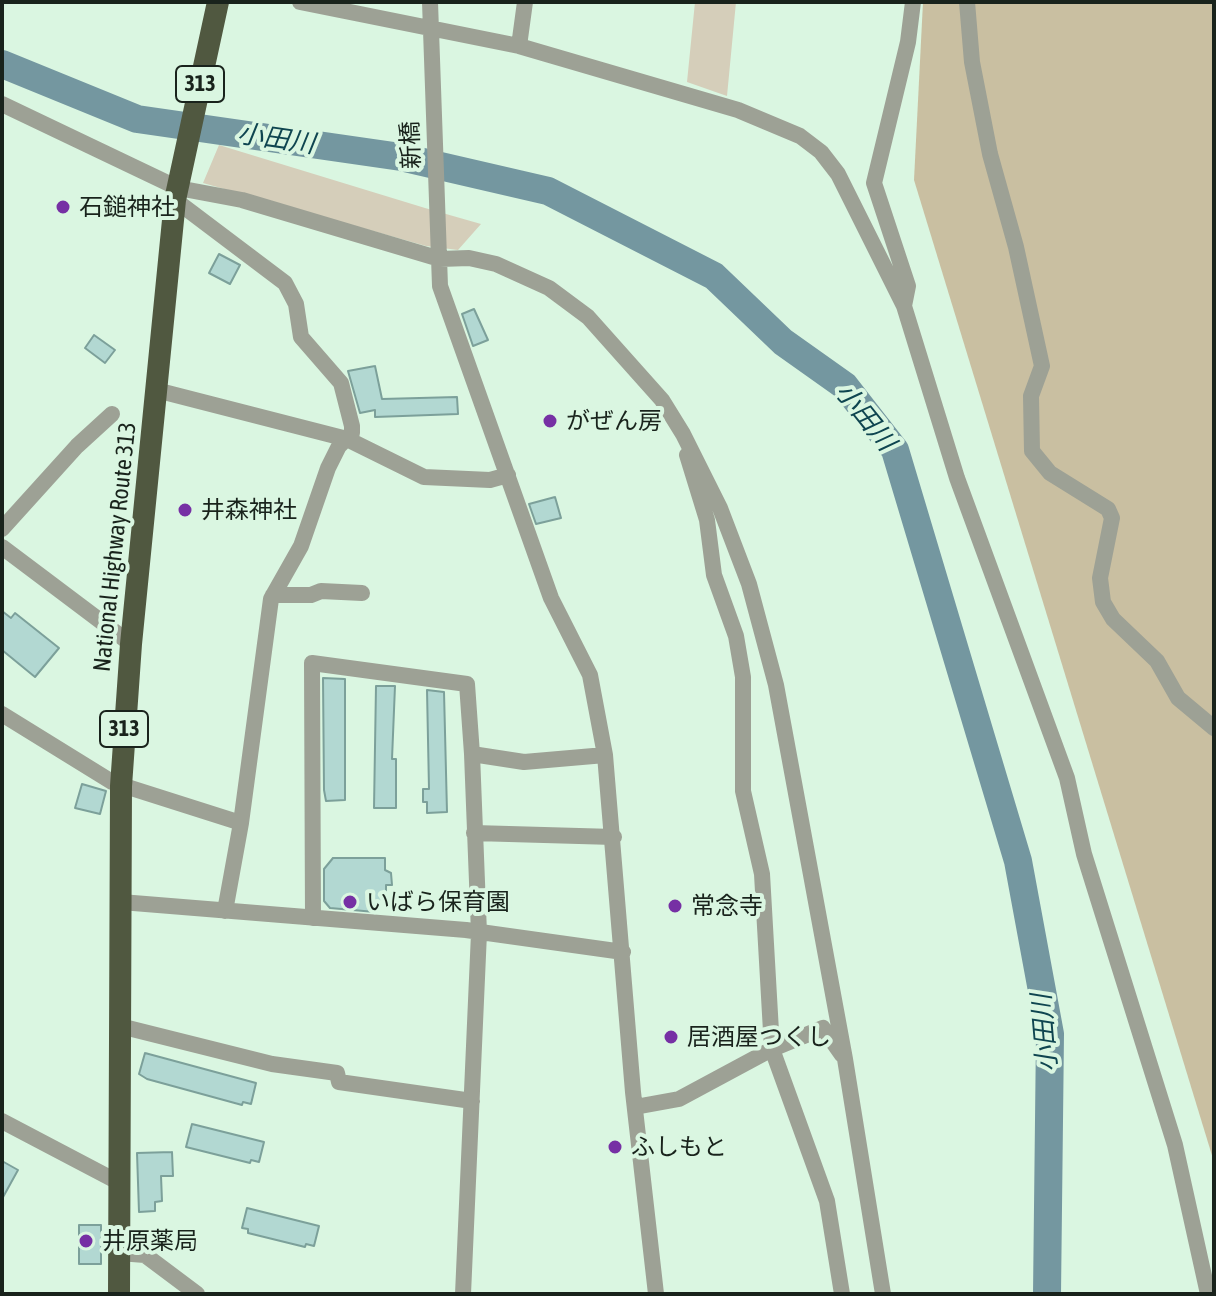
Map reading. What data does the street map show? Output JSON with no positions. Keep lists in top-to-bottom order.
{
  "streets": {
    "highway": ["313", "National Highway Route 313"],
    "street": ["新橋"]
  },
  "water": ["小田川"],
  "places": [
    "石鎚神社",
    "がぜん房",
    "井森神社",
    "いばら保育園",
    "常念寺",
    "居酒屋つくし",
    "ふしもと",
    "井原薬局"
  ]
}
